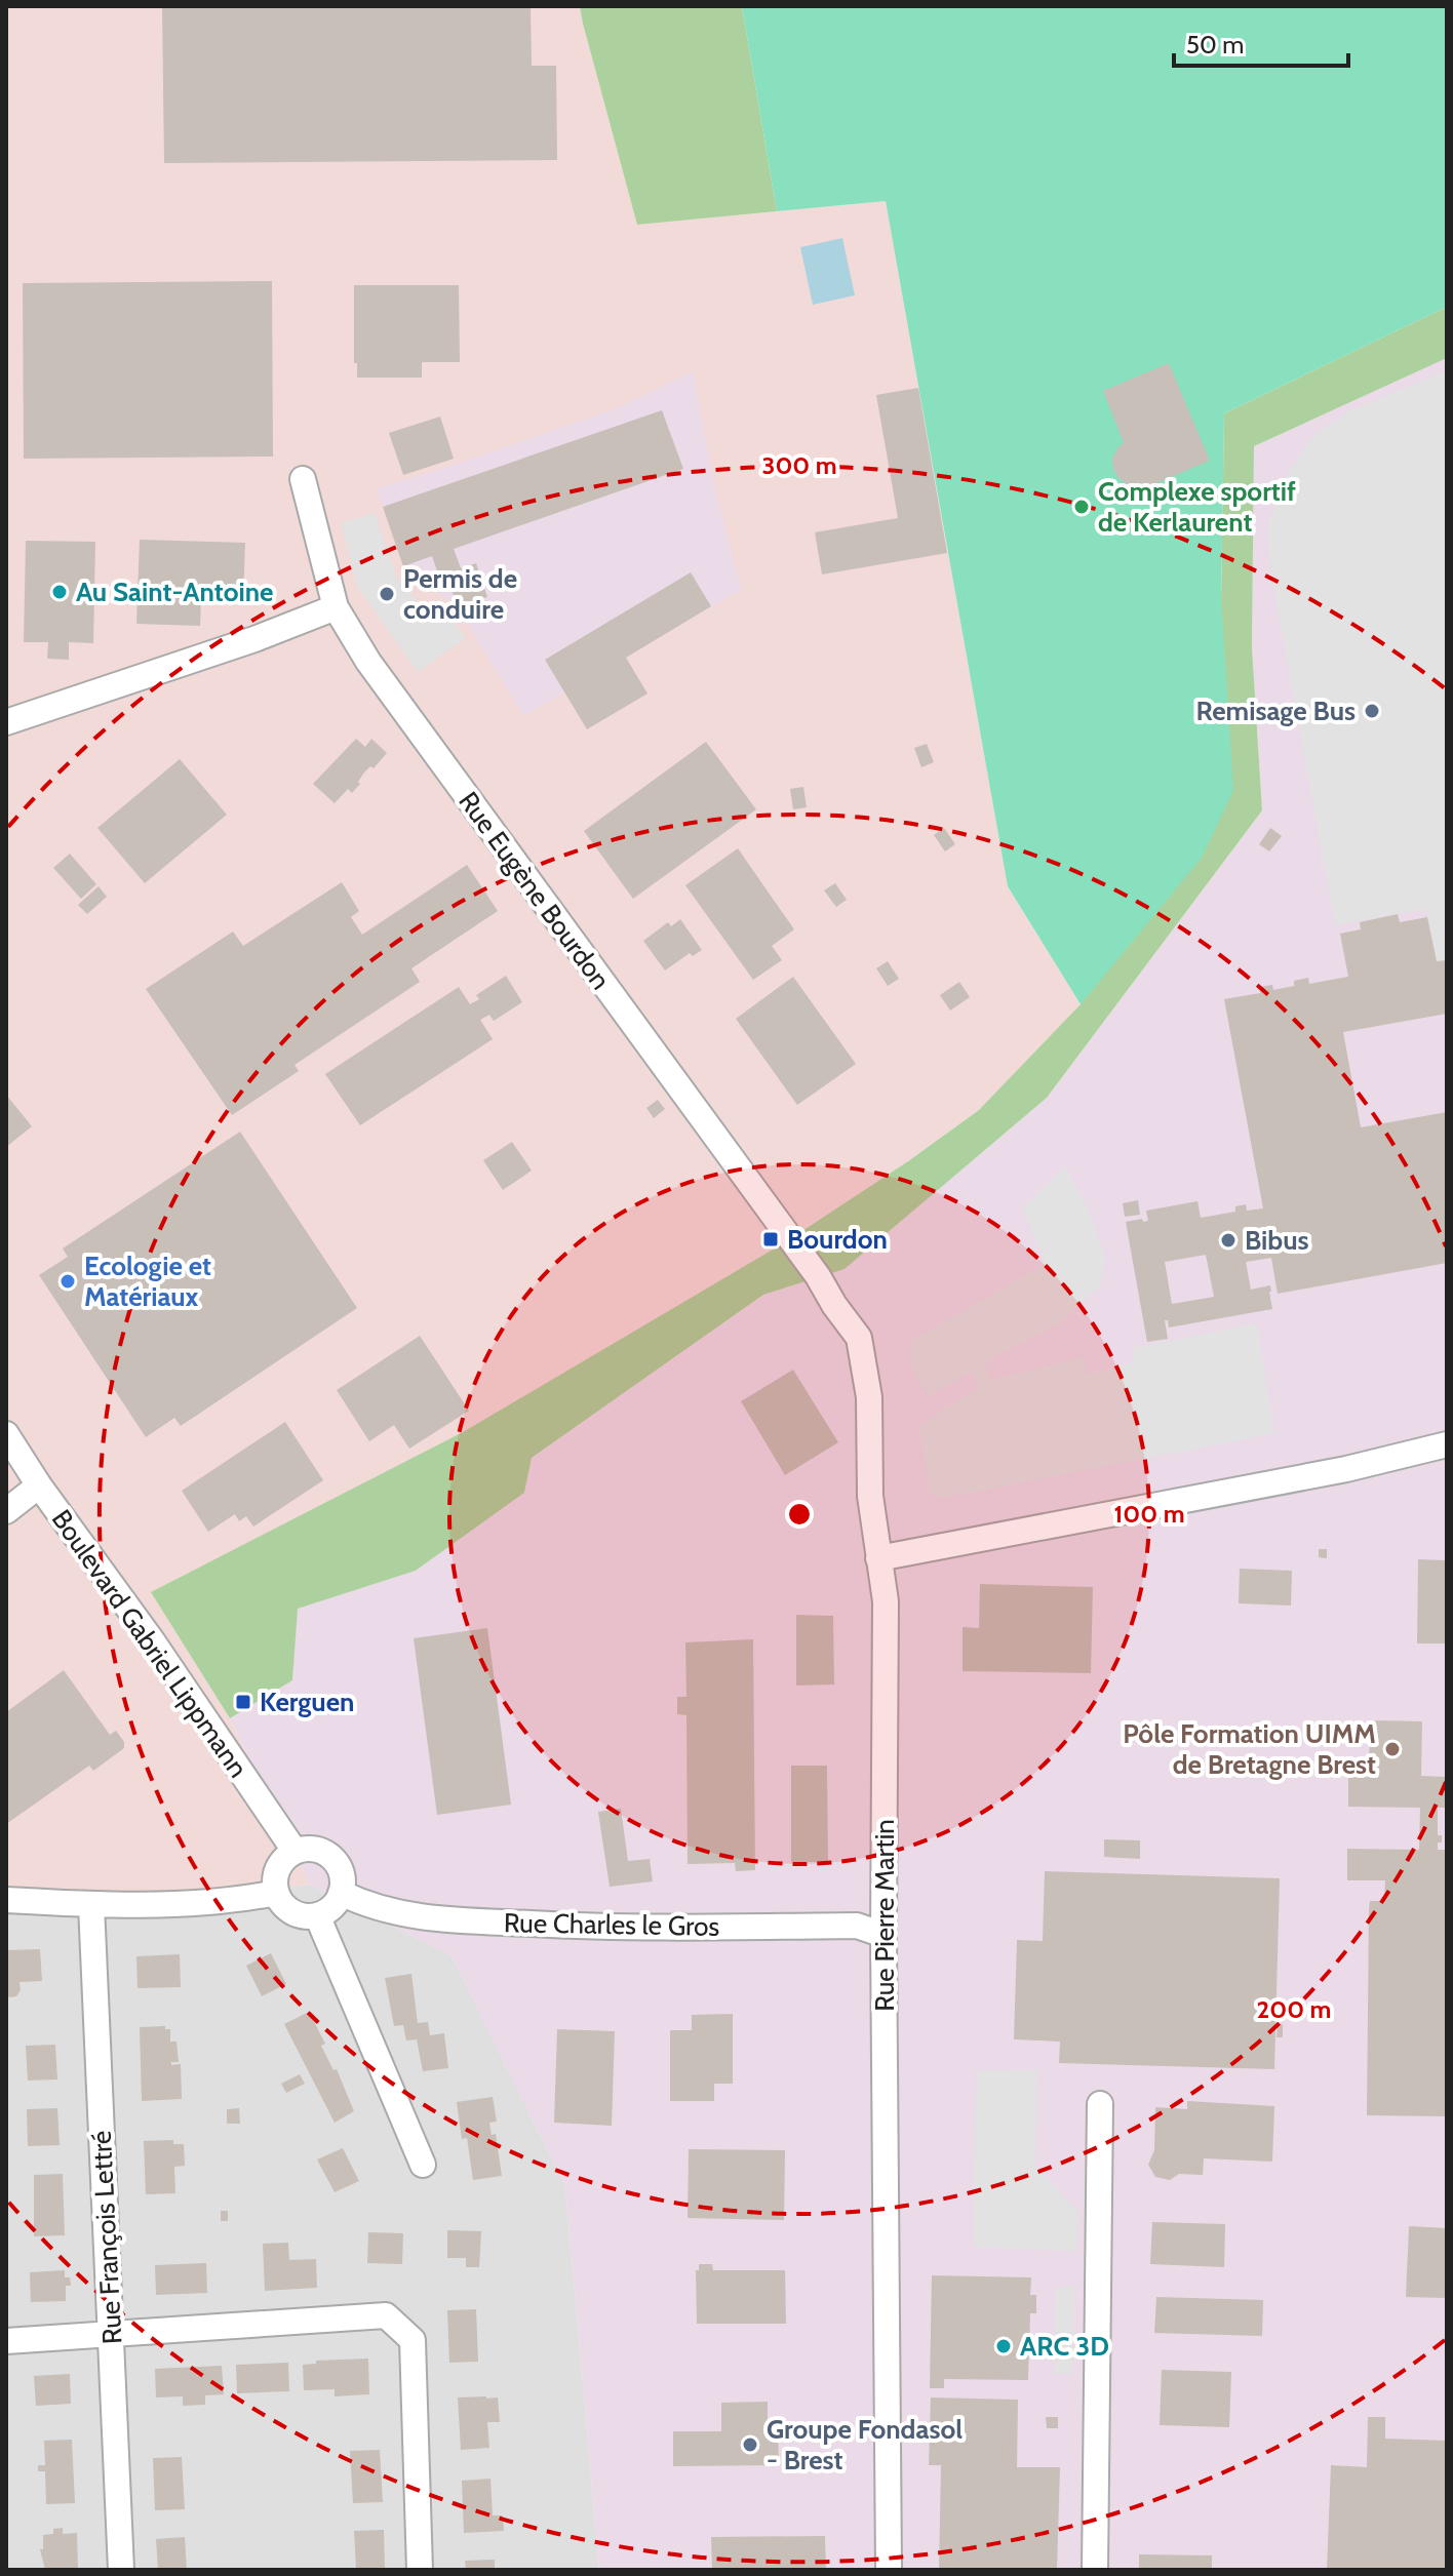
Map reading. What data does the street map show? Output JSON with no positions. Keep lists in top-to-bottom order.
{
  "streets": {
    "street": [
      "Rue Eugène Bourdon",
      "Boulevard Gabriel Lippmann",
      "Rue Pierre Martin",
      "Rue Charles le Gros",
      "Rue François Lettré"
    ]
  },
  "crossings": [
    ["Rue Eugène Bourdon", "Rue Pierre Martin"],
    ["Boulevard Gabriel Lippmann", "Rue Charles le Gros"],
    ["Rue Pierre Martin", "Rue Charles le Gros"]
  ],
  "places": {
    "other": [
      "Complexe sportif de Kerlaurent",
      "Au Saint-Antoine",
      "Permis de conduire",
      "Remisage Bus",
      "Bibus",
      "Ecologie et Matériaux",
      "Pôle Formation UIMM de Bretagne Brest",
      "ARC 3D",
      "Groupe Fondasol - Brest"
    ],
    "transit": ["Bourdon", "Kerguen"]
  },
  "scale_bar": "50 m",
  "rings": ["300 m", "100 m", "200 m"]
}
